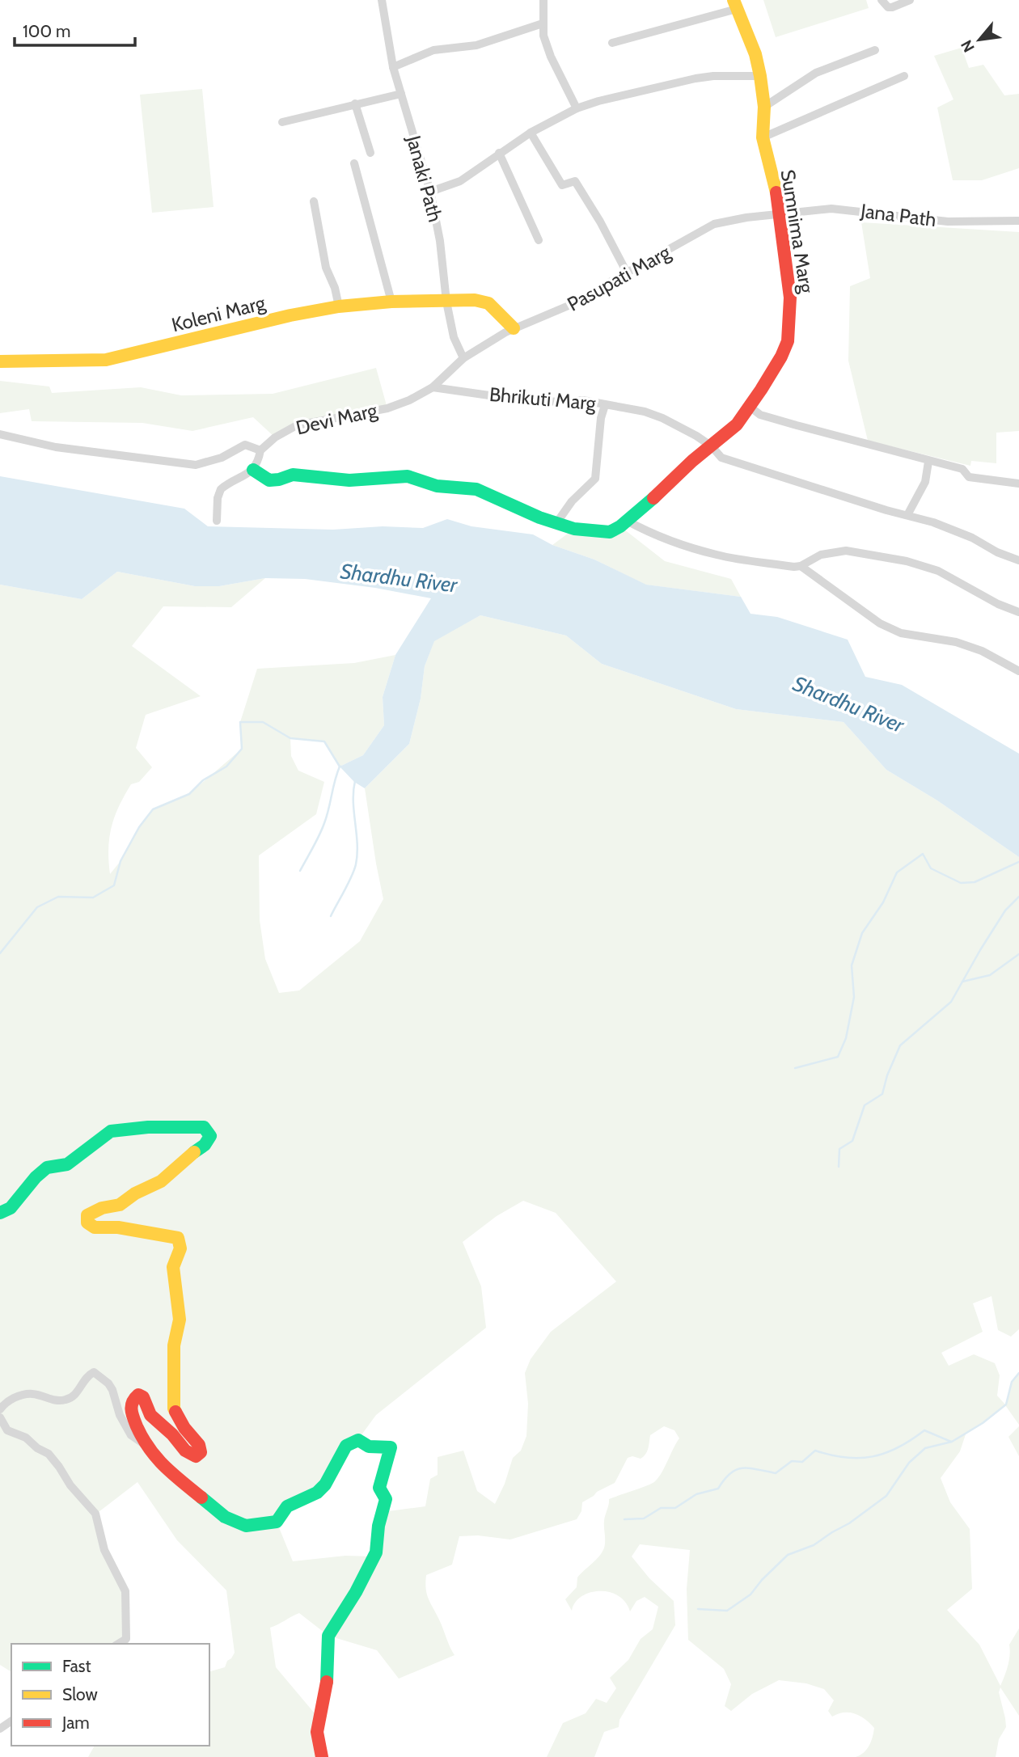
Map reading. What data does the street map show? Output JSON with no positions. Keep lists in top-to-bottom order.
{
  "streets": {
    "street": [
      "Janaki Path",
      "Jana Path",
      "Sumnima Marg",
      "Pasupati Marg",
      "Koleni Marg",
      "Bhrikuti Marg",
      "Devi Marg"
    ]
  },
  "crossings": [
    ["Janaki Path", "Pasupati Marg"],
    ["Janaki Path", "Koleni Marg"],
    ["Jana Path", "Sumnima Marg"],
    ["Jana Path", "Pasupati Marg"],
    ["Sumnima Marg", "Pasupati Marg"],
    ["Sumnima Marg", "Bhrikuti Marg"],
    ["Pasupati Marg", "Koleni Marg"],
    ["Bhrikuti Marg", "Devi Marg"]
  ],
  "water": ["Shardhu River"],
  "legend": ["Fast", "Slow", "Jam"],
  "scale_bar": "100 m",
  "north": "bottom left"
}
